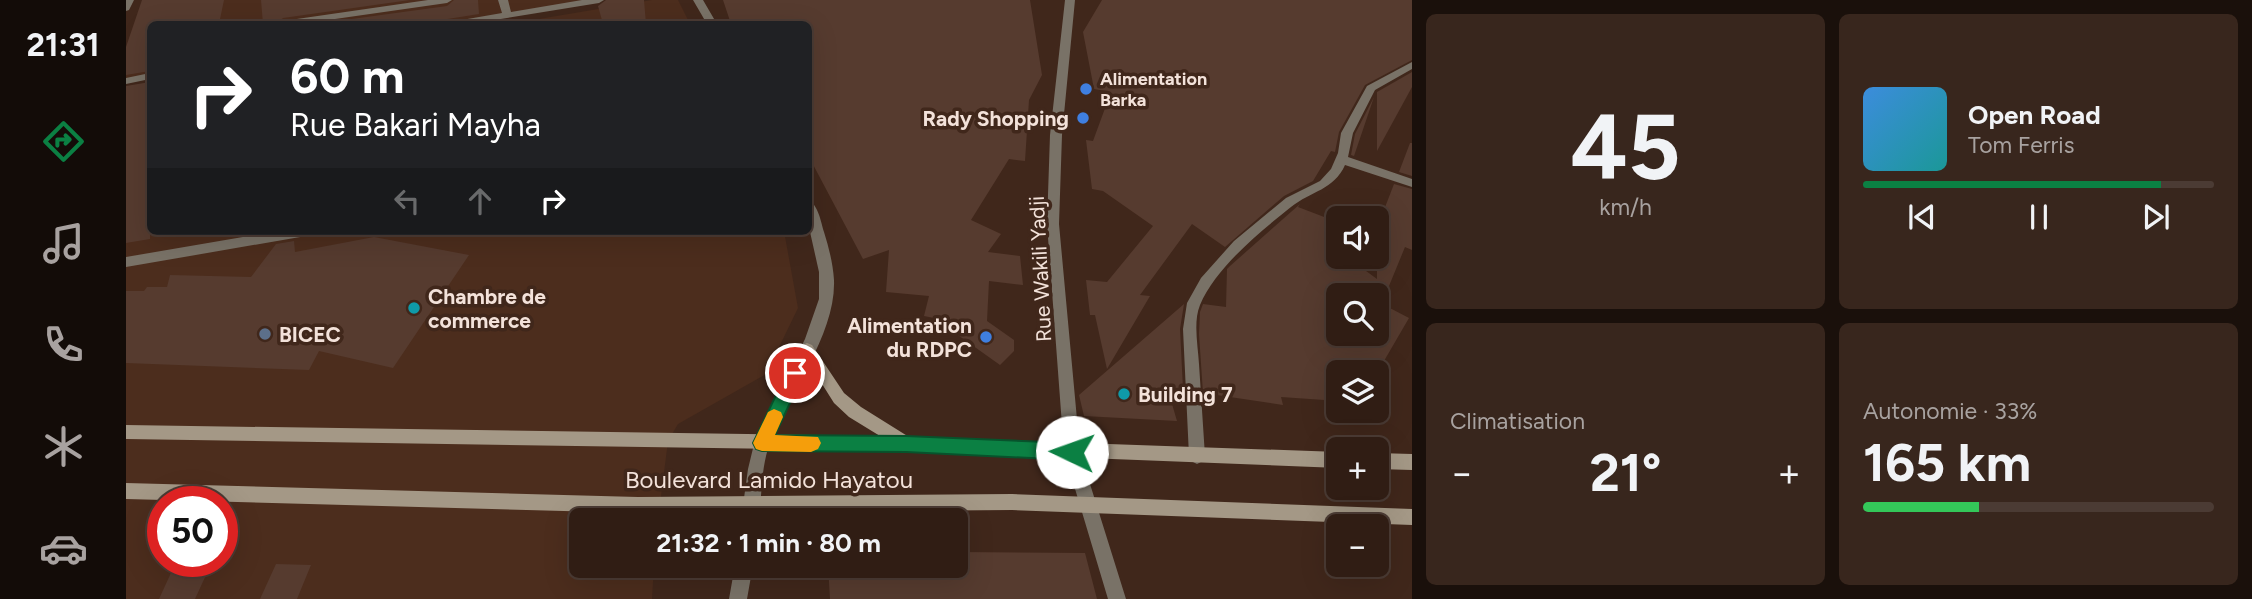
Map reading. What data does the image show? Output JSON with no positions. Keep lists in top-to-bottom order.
{
  "streets": {
    "main road": ["Boulevard Lamido Hayatou"],
    "street": ["Rue Wakili Yadji"]
  },
  "crossings": [
    ["Rue Wakili Yadji", "Boulevard Lamido Hayatou"]
  ],
  "places": [
    "Alimentation Barka",
    "Rady Shopping",
    "Chambre de commerce",
    "BICEC",
    "Alimentation du RDPC",
    "Building 7"
  ],
  "page": {
    "tabs": "21:31",
    "tile": [
      ["45", "km/h"],
      "Climatisation",
      ["Autonomie · 33%", "165 km"]
    ],
    "turn": ["60 m", "Rue Bakari Mayha"],
    "song": ["Open Road", "Tom Ferris"],
    "map_buttons": ["+", "−"],
    "heat": ["−", "21°", "+"],
    "limit": "50",
    "trip": "21:32 · 1 min · 80 m"
  }
}
